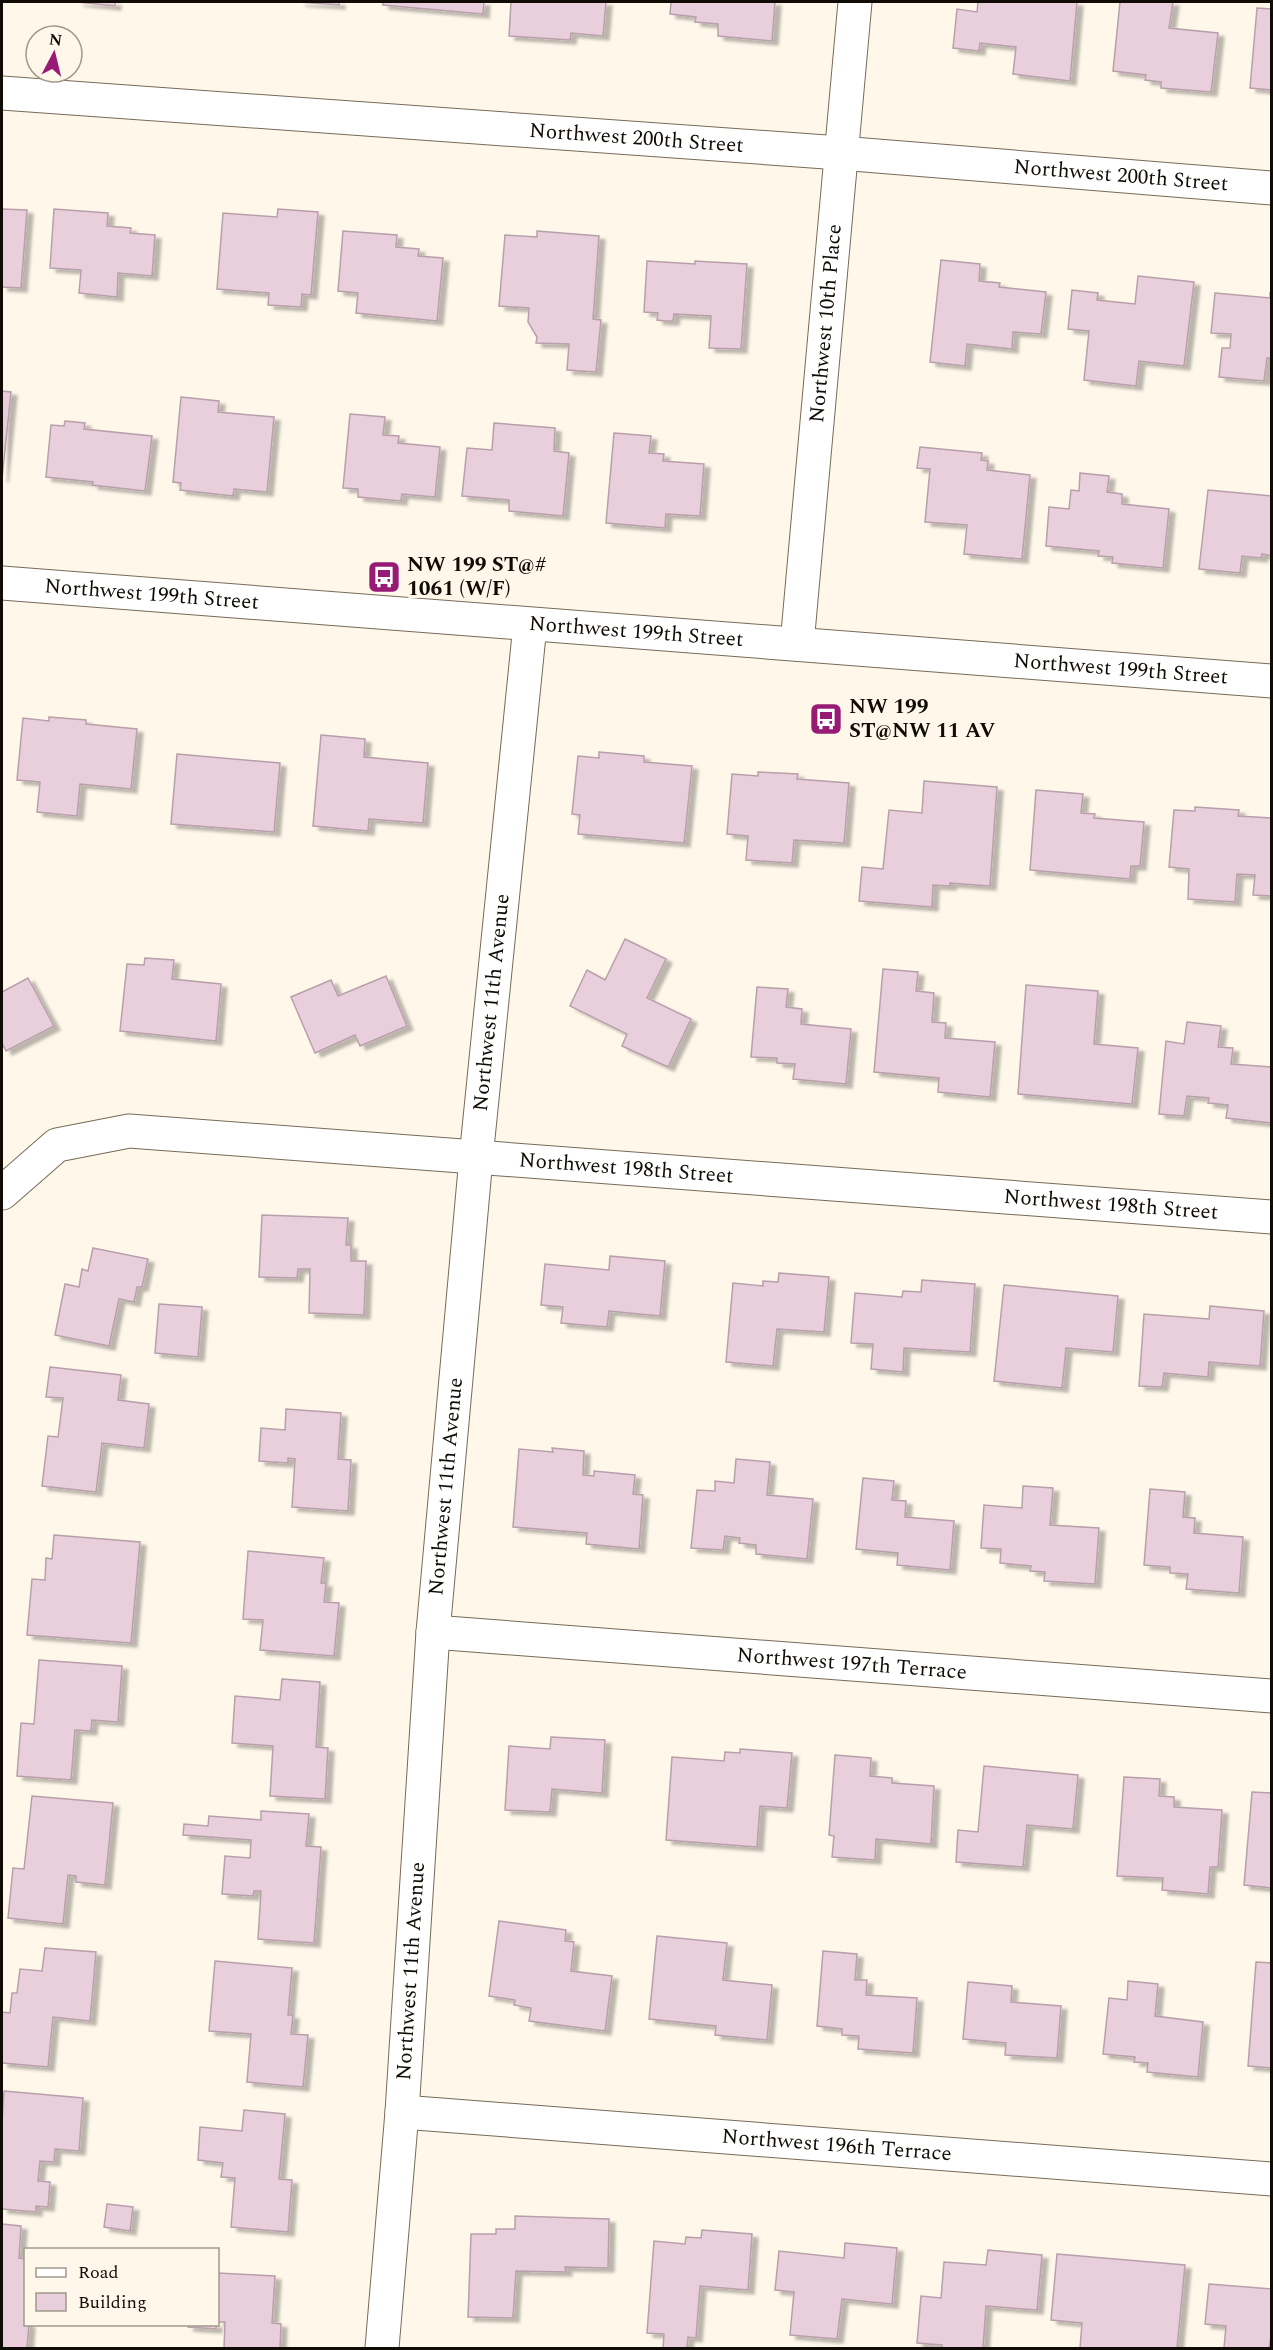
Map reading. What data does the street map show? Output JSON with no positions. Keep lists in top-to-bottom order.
{
  "streets": {
    "street": [
      "Northwest 200th Street",
      "Northwest 10th Place",
      "Northwest 199th Street",
      "Northwest 11th Avenue",
      "Northwest 198th Street",
      "Northwest 197th Terrace",
      "Northwest 196th Terrace"
    ]
  },
  "crossings": [
    ["Northwest 200th Street", "Northwest 10th Place"],
    ["Northwest 10th Place", "Northwest 199th Street"],
    ["Northwest 199th Street", "Northwest 11th Avenue"],
    ["Northwest 11th Avenue", "Northwest 198th Street"],
    ["Northwest 11th Avenue", "Northwest 197th Terrace"],
    ["Northwest 11th Avenue", "Northwest 196th Terrace"]
  ],
  "places": {
    "bus stop": ["NW 199 ST@# 1061 (W/F)", "NW 199 ST@NW 11 AV"]
  },
  "legend": ["Road", "Building"],
  "north": "top"
}
